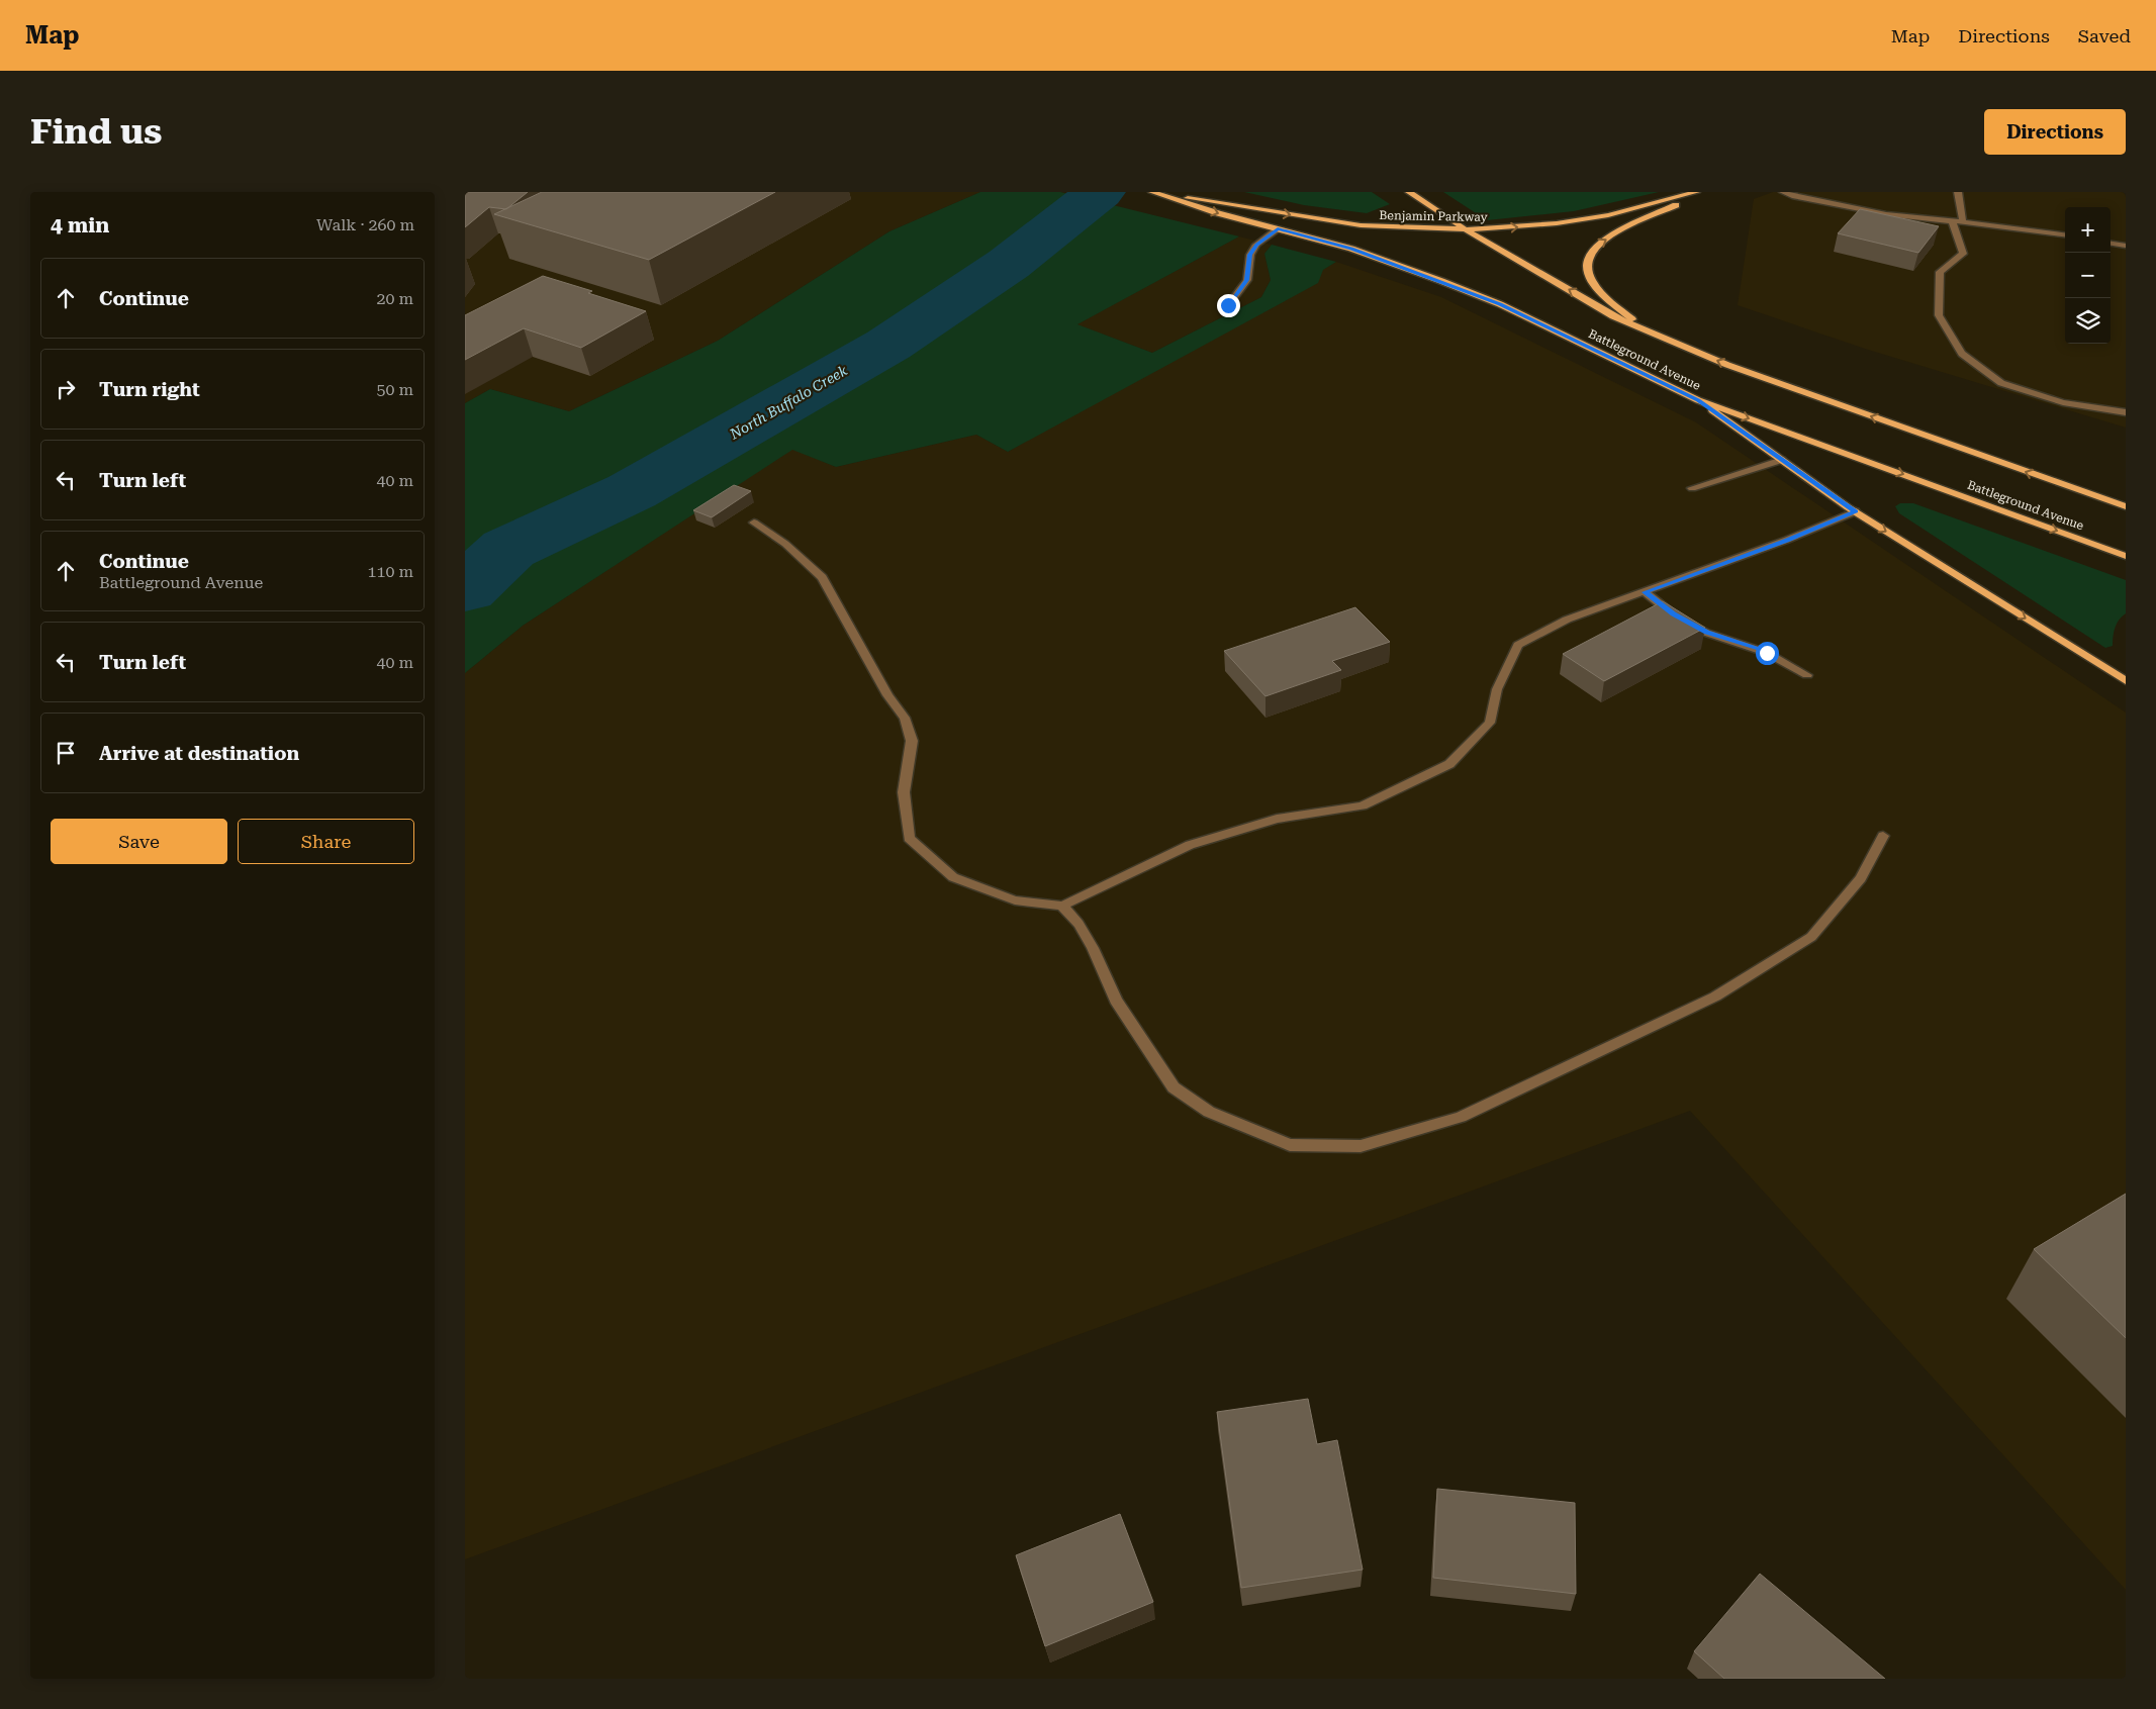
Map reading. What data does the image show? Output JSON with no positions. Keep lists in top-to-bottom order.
{
  "streets": {
    "main road": ["Benjamin Parkway", "Battleground Avenue"]
  },
  "crossings": [
    ["Benjamin Parkway", "Battleground Avenue"]
  ],
  "one_way": ["Benjamin Parkway"],
  "water": ["North Buffalo Creek"],
  "page": {
    "header": "Map",
    "nav": ["Map", "Directions", "Saved"],
    "buttons": [
      "Directions",
      ["Save", "Share"]
    ],
    "title": "Find us",
    "heading": ["4 min", "Walk · 260 m"],
    "map_buttons": ["+", "−"],
    "list": [
      ["Continue", "20 m"],
      ["Turn right", "50 m"],
      ["Turn left", "40 m"],
      ["Continue", "Battleground Avenue", "110 m"],
      ["Turn left", "40 m"],
      "Arrive at destination"
    ]
  }
}
